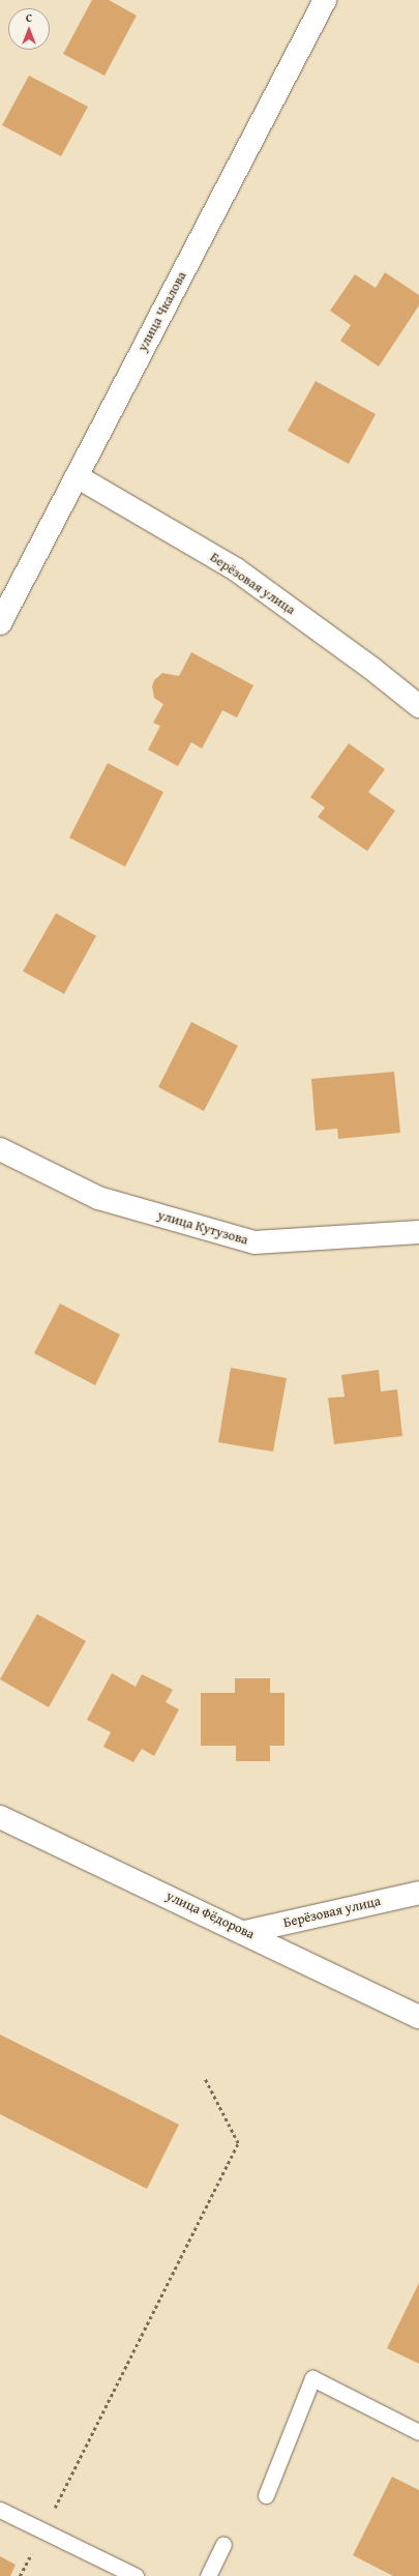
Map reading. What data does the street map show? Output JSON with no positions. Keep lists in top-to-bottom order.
{
  "streets": {
    "street": [
      "улица Чкалова",
      "Берёзовая улица",
      "улица Кутузова",
      "улица Фёдорова"
    ]
  },
  "crossings": [
    ["улица Чкалова", "Берёзовая улица"],
    ["Берёзовая улица", "улица Фёдорова"]
  ],
  "north": "top"
}
